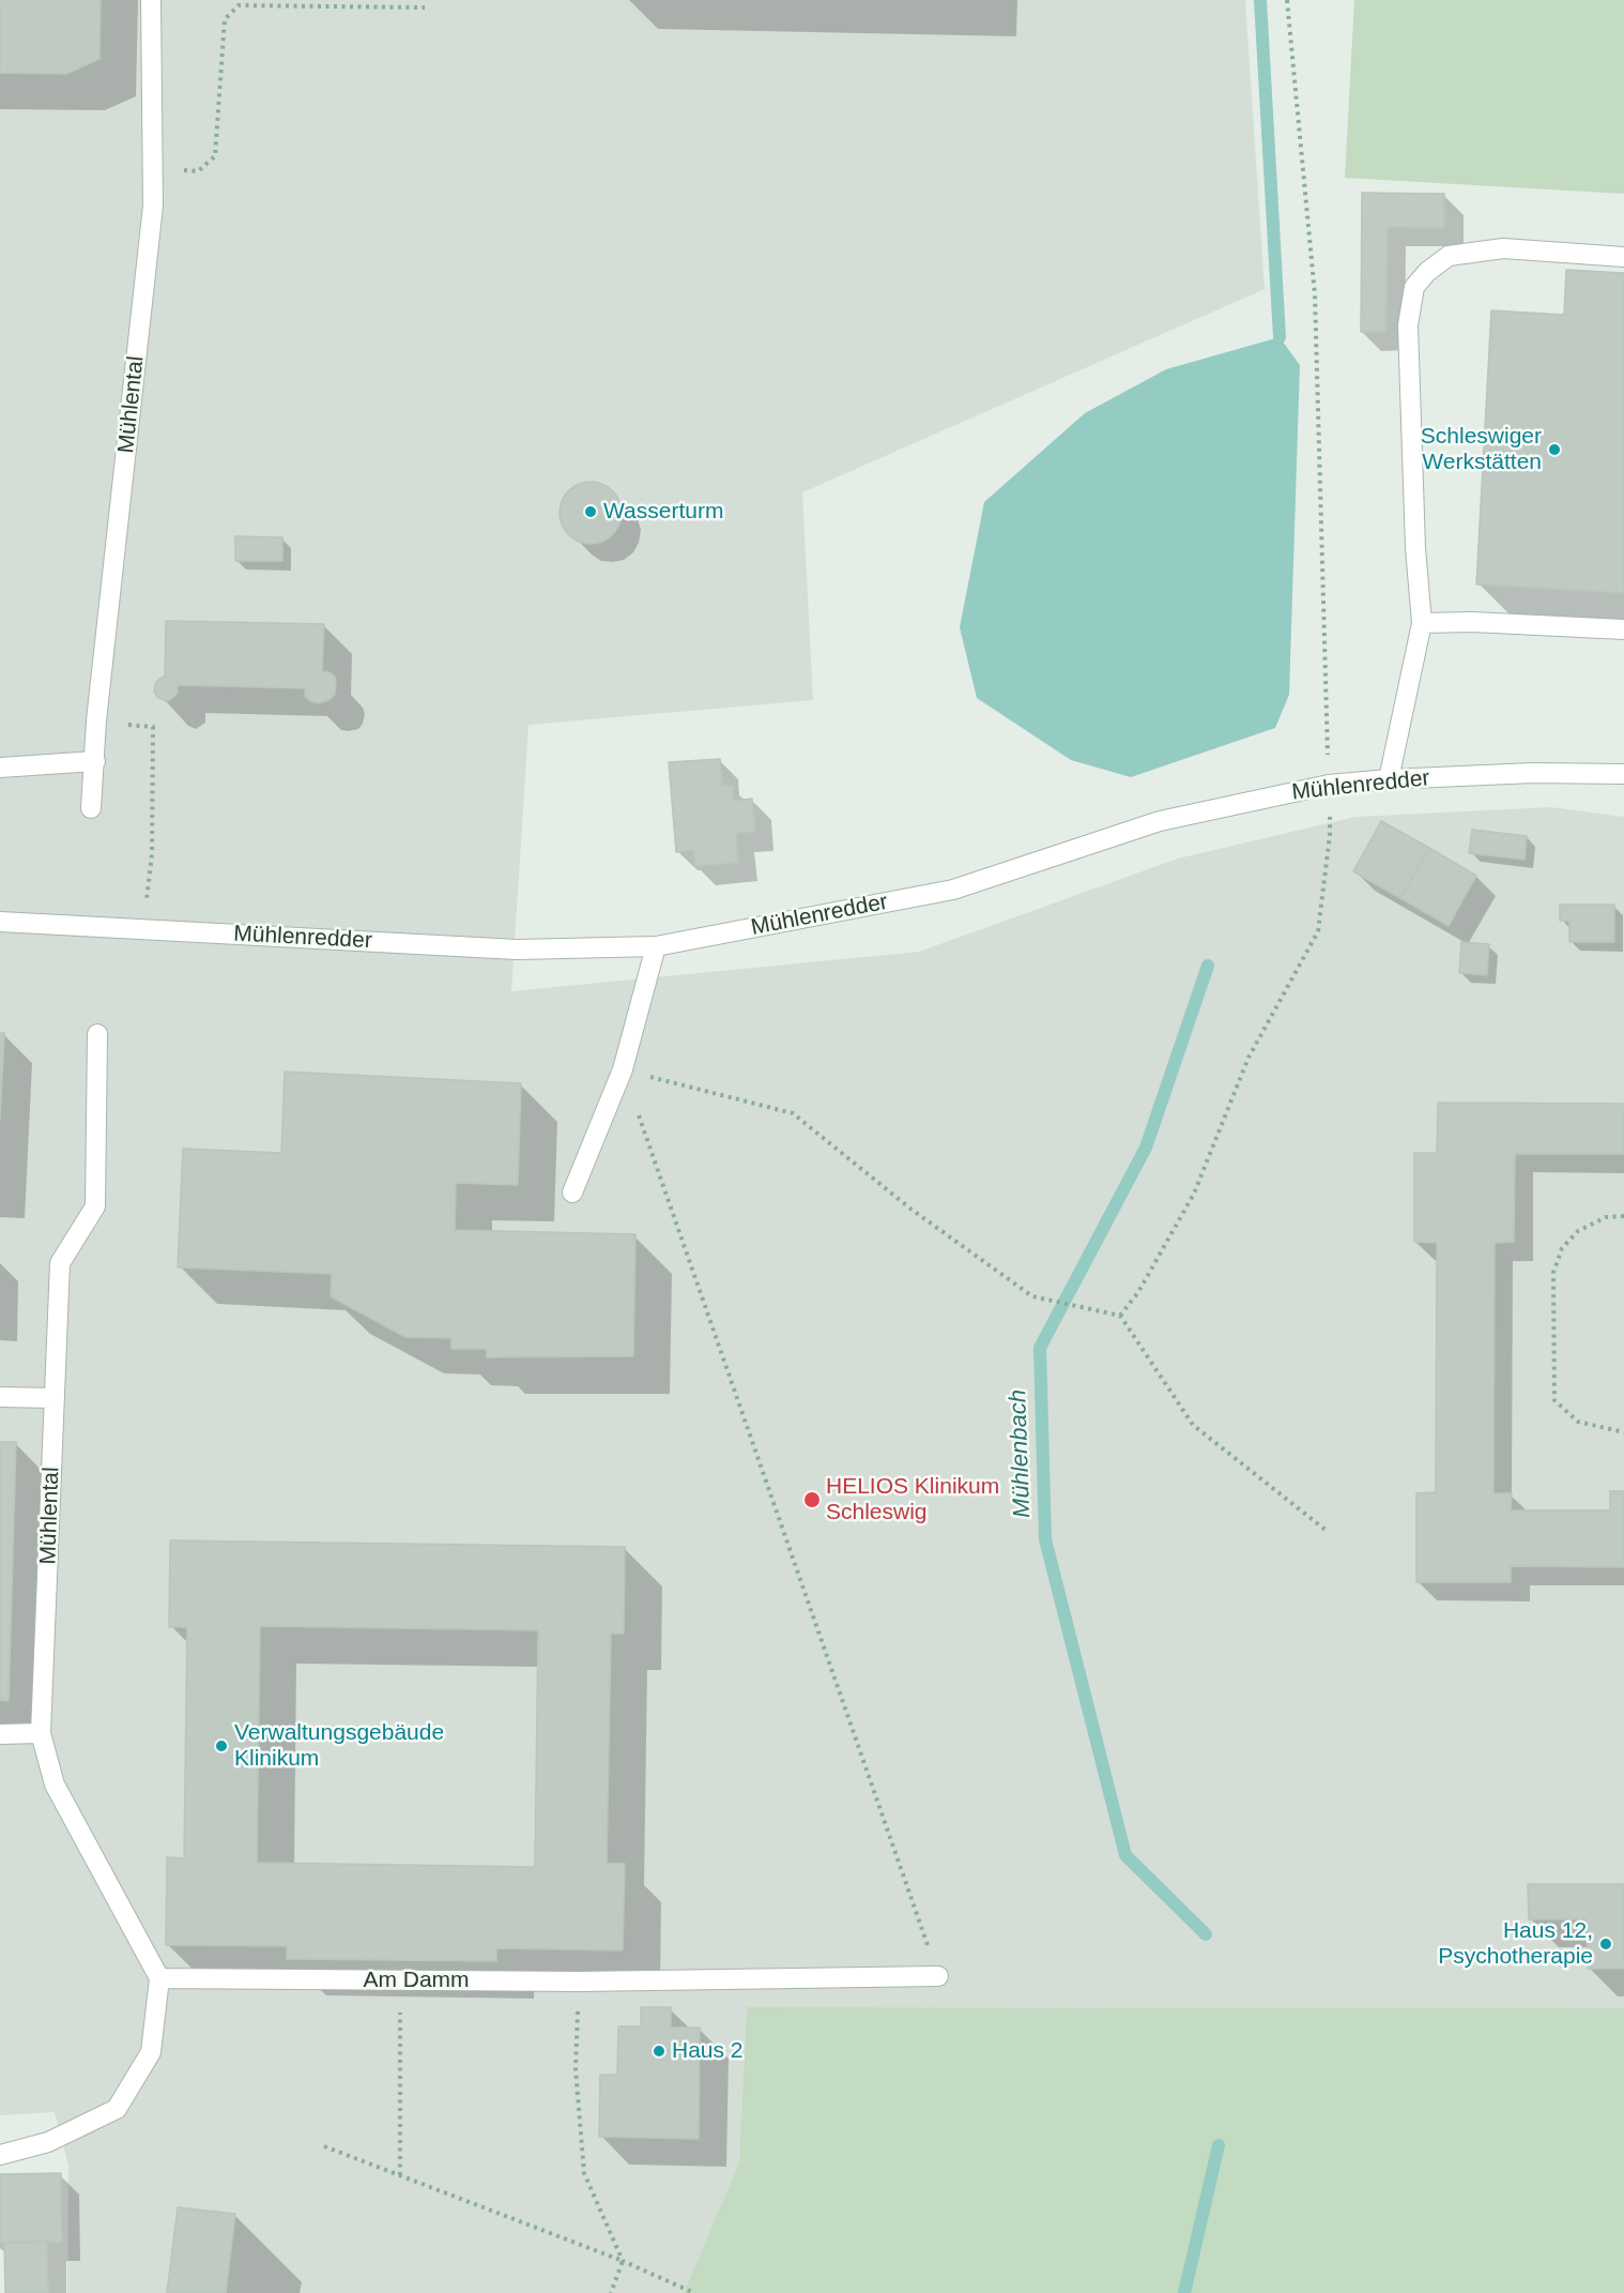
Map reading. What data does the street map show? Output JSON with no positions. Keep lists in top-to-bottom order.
{
  "streets": {
    "street": ["Mühlental", "Mühlenredder", "Am Damm"]
  },
  "crossings": [
    ["Mühlental", "Am Damm"]
  ],
  "water": ["Mühlenbach"],
  "places": [
    "Schleswiger Werkstätten",
    "Wasserturm",
    "HELIOS Klinikum Schleswig",
    "Verwaltungsgebäude Klinikum",
    "Haus 12, Psychotherapie",
    "Haus 2"
  ]
}
